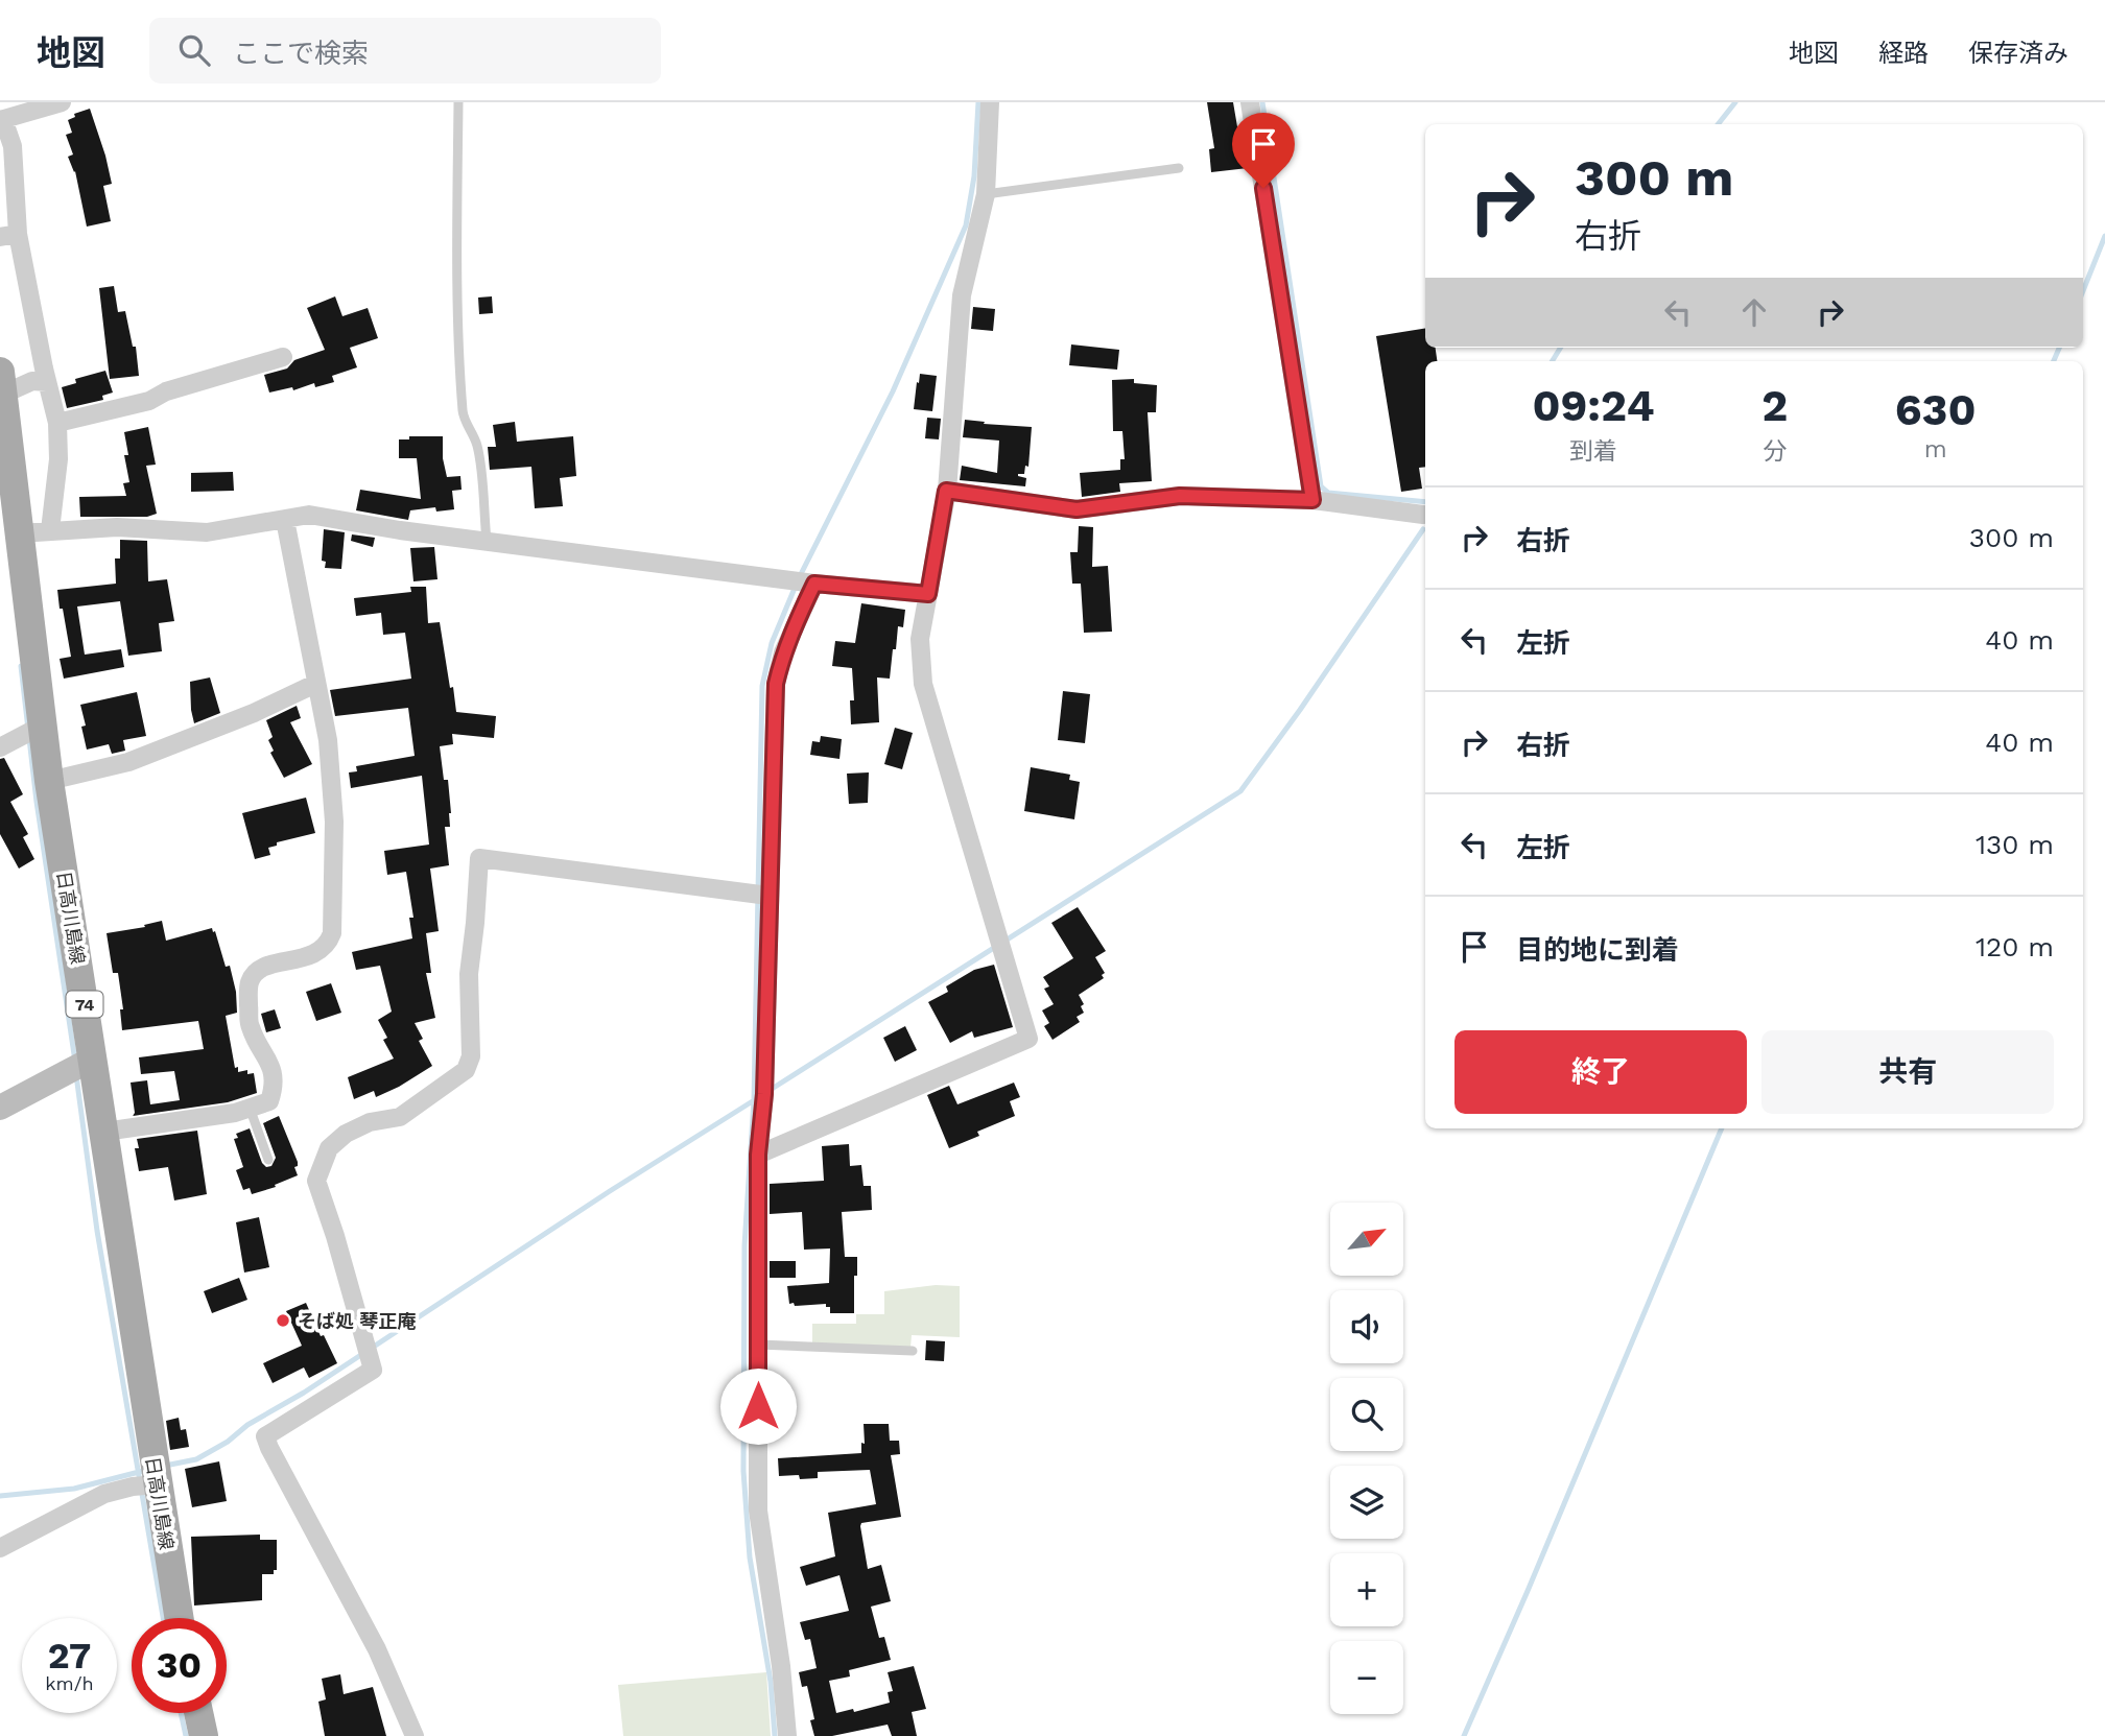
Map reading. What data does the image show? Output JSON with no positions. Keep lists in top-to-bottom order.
{
  "streets": {
    "main road": ["日高川島線", "74"]
  },
  "places": ["そば処 琴正庵"],
  "north": "top right",
  "page": {
    "header": "地図",
    "search": "ここで検索",
    "nav": ["地図", "経路", "保存済み"],
    "turn": ["300 m", "右折"],
    "eta": [
      "09:24",
      "到着",
      "2",
      "分",
      "630",
      "m"
    ],
    "list": [
      {
        "name": "右折",
        "value": "300 m"
      },
      {
        "name": "左折",
        "value": "40 m"
      },
      {
        "name": "右折",
        "value": "40 m"
      },
      {
        "name": "左折",
        "value": "130 m"
      },
      {
        "name": "目的地に到着",
        "value": "120 m"
      }
    ],
    "buttons": ["終了", "共有"],
    "map_buttons": ["+", "−"],
    "speed": "27 km/h",
    "limit": "30"
  }
}
